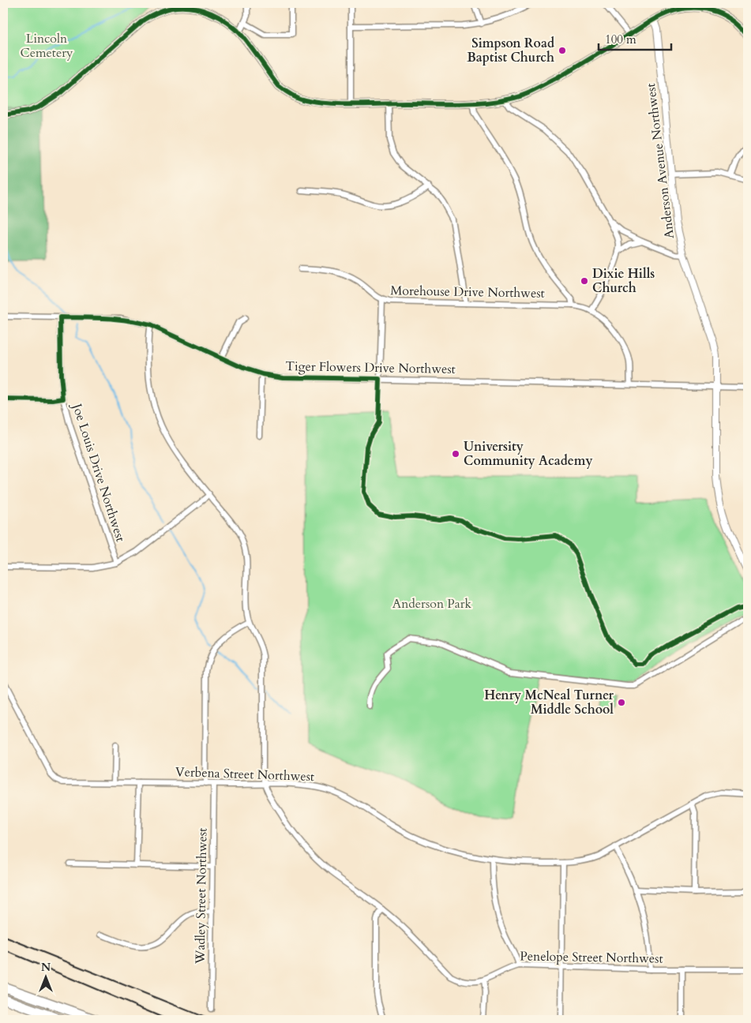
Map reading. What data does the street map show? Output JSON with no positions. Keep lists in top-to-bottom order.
{
  "streets": {
    "street": [
      "Anderson Avenue Northwest",
      "Morehouse Drive Northwest",
      "Tiger Flowers Drive Northwest",
      "Joe Louis Drive Northwest",
      "Verbena Street Northwest",
      "Wadley Street Northwest",
      "Penelope Street Northwest"
    ]
  },
  "crossings": [
    ["Anderson Avenue Northwest", "Tiger Flowers Drive Northwest"],
    ["Tiger Flowers Drive Northwest", "Joe Louis Drive Northwest"],
    ["Verbena Street Northwest", "Wadley Street Northwest"],
    ["Verbena Street Northwest", "Penelope Street Northwest"]
  ],
  "parks": ["Lincoln Cemetery", "Anderson Park"],
  "places": [
    "Simpson Road Baptist Church",
    "Dixie Hills Church",
    "University Community Academy",
    "Henry McNeal Turner Middle School"
  ],
  "scale_bar": "100 m",
  "north": "top"
}
